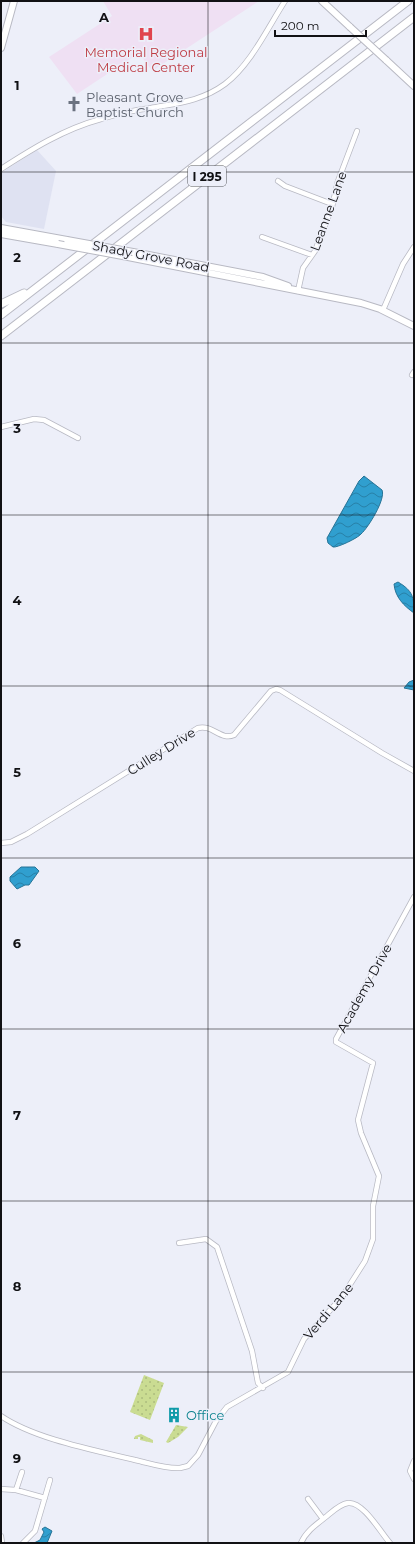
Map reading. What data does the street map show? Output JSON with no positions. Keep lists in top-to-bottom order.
{
  "streets": {
    "highway": ["I 295"],
    "main road": ["Shady Grove Road"],
    "street": [
      "Leanne Lane",
      "Culley Drive",
      "Academy Drive",
      "Verdi Lane"
    ]
  },
  "crossings": [
    ["Leanne Lane", "Shady Grove Road"],
    ["Academy Drive", "Verdi Lane"]
  ],
  "places": {
    "hospital": ["Memorial Regional Medical Center"],
    "church": ["Pleasant Grove Baptist Church"],
    "building": ["Office"]
  },
  "scale_bar": "200 m",
  "grid": {
    "columns": ["A"],
    "rows": [
      "1",
      "2",
      "3",
      "4",
      "5",
      "6",
      "7",
      "8",
      "9"
    ]
  }
}
